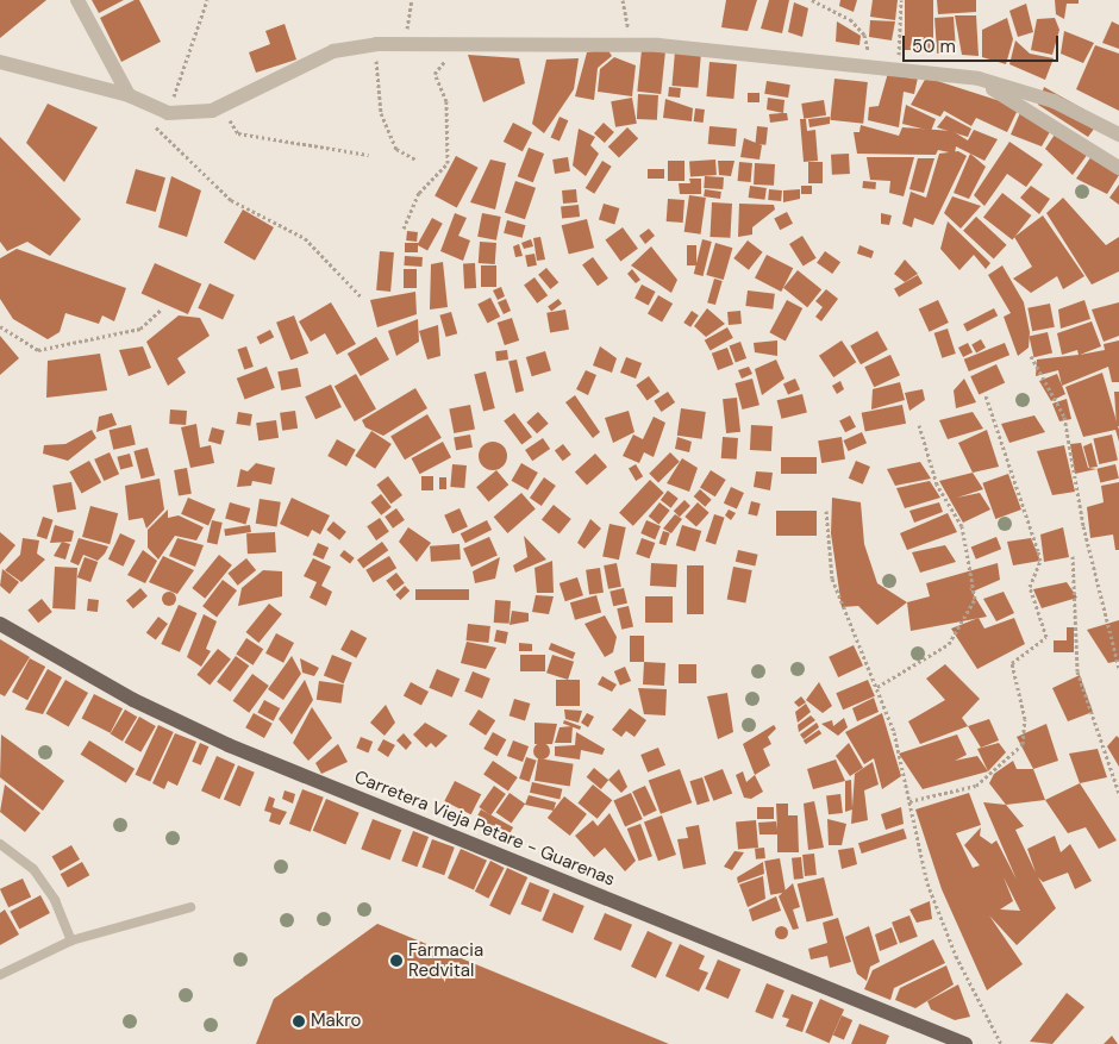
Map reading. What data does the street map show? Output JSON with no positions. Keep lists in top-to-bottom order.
{
  "streets": {
    "main road": ["Carretera Vieja Petare - Guarenas"]
  },
  "places": ["Farmacia Redvital", "Makro"],
  "scale_bar": "50 m"
}
